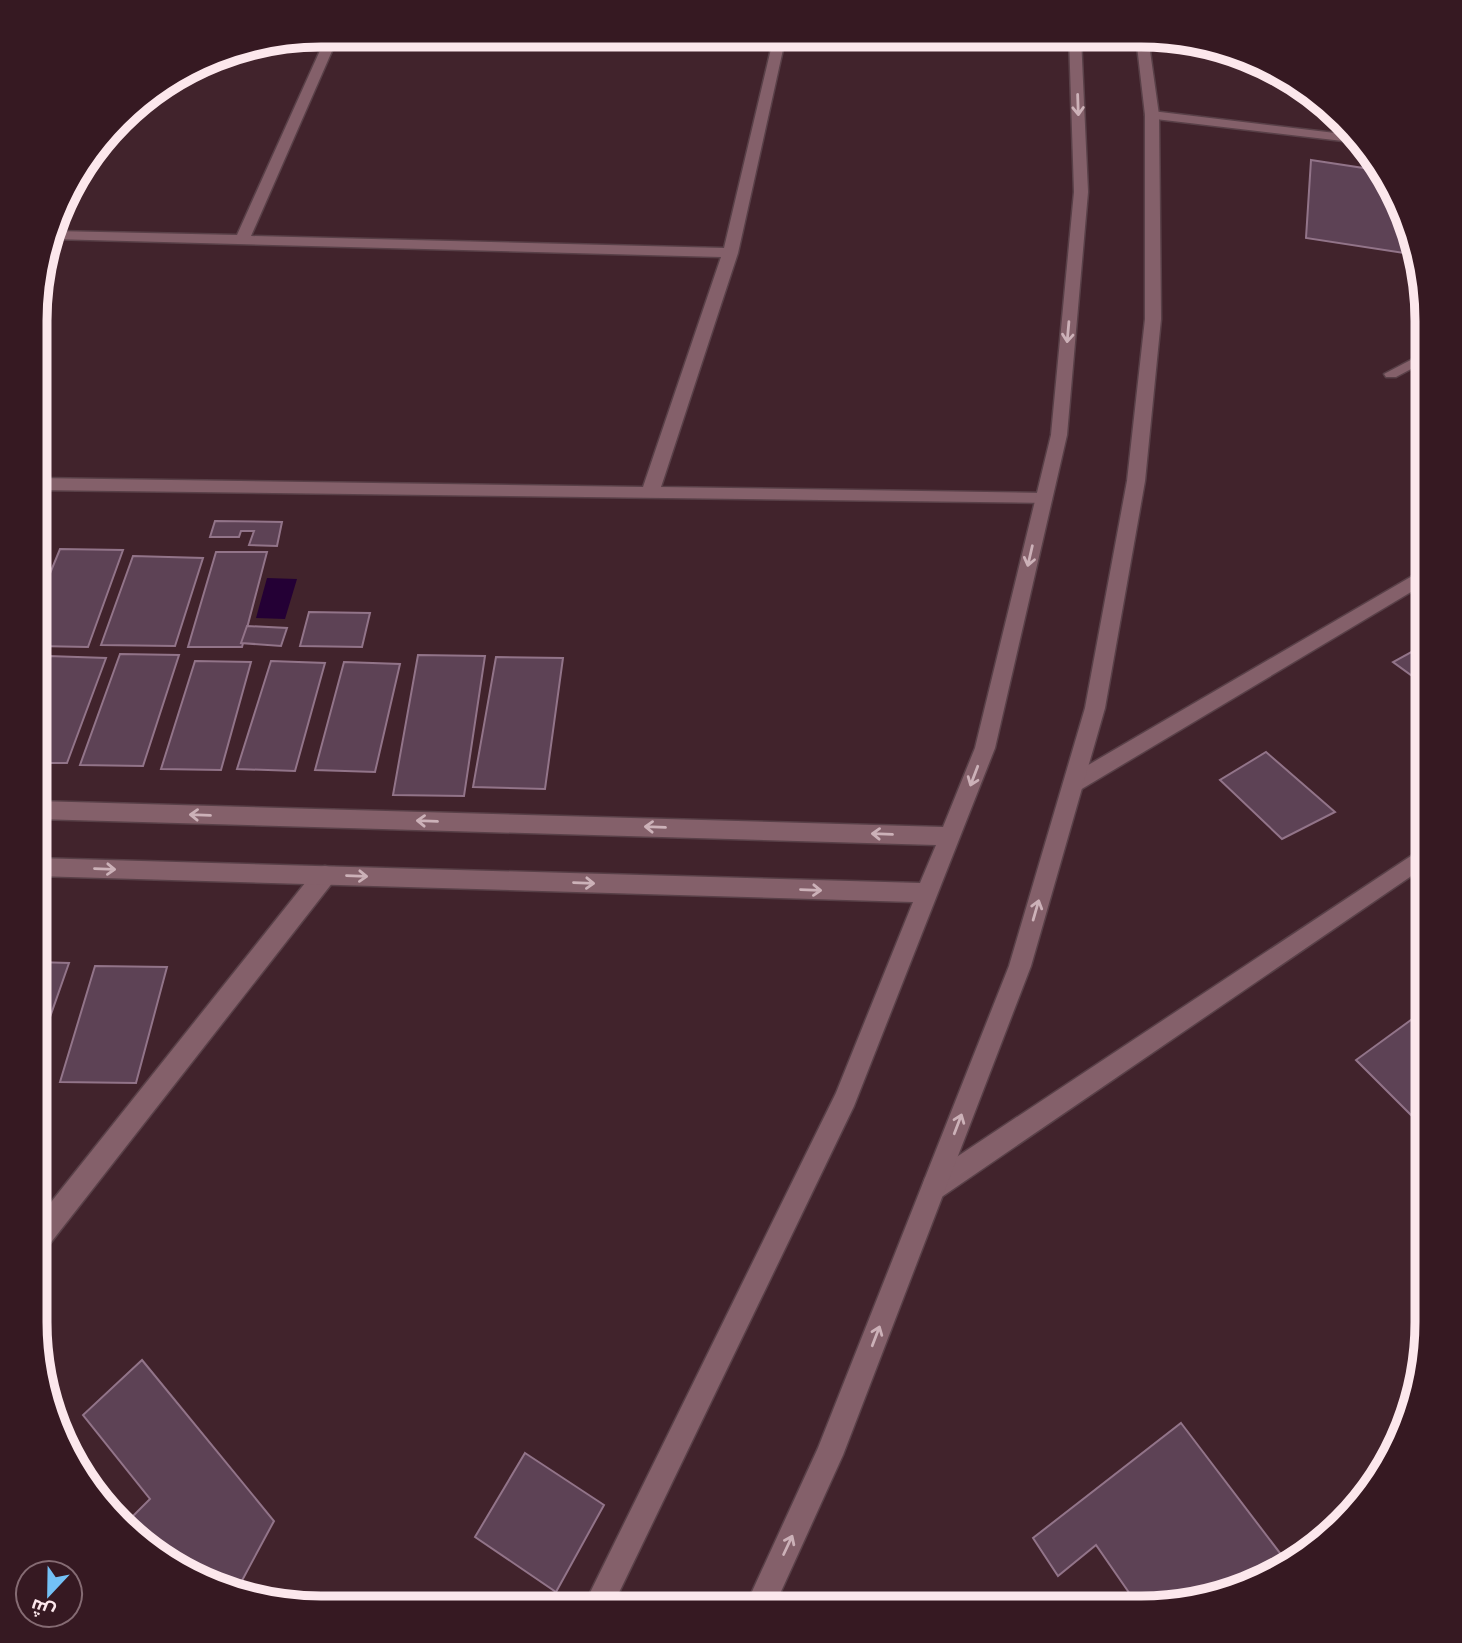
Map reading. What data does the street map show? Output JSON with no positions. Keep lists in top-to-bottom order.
{
  "north": "bottom"
}
